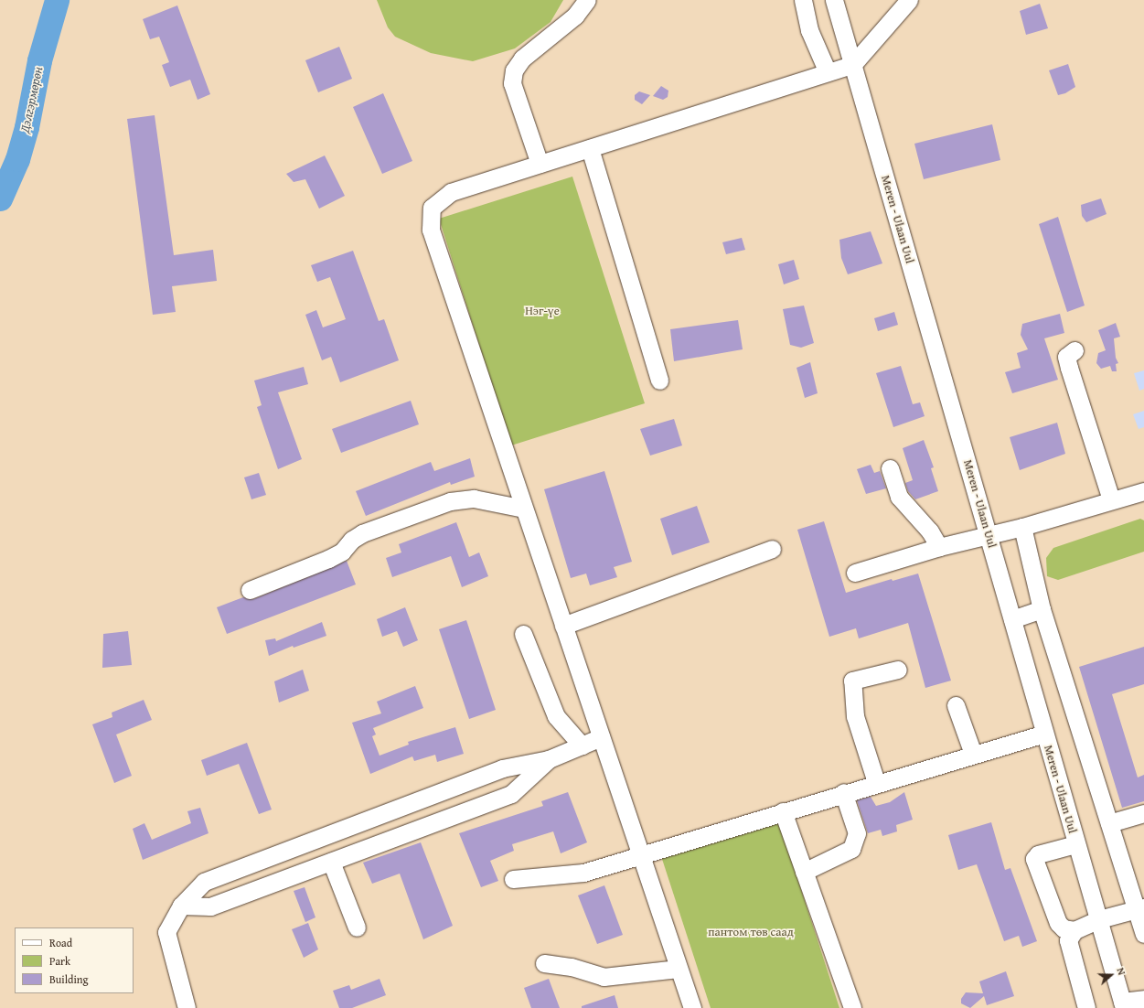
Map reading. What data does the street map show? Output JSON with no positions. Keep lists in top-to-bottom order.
{
  "streets": {
    "street": ["Meren - Ulaan Uul"]
  },
  "water": ["Дэлгэрмөрөн"],
  "parks": ["Нэг-үе", "пантом төв саад"],
  "legend": ["Road", "Park", "Building"],
  "north": "right"
}
